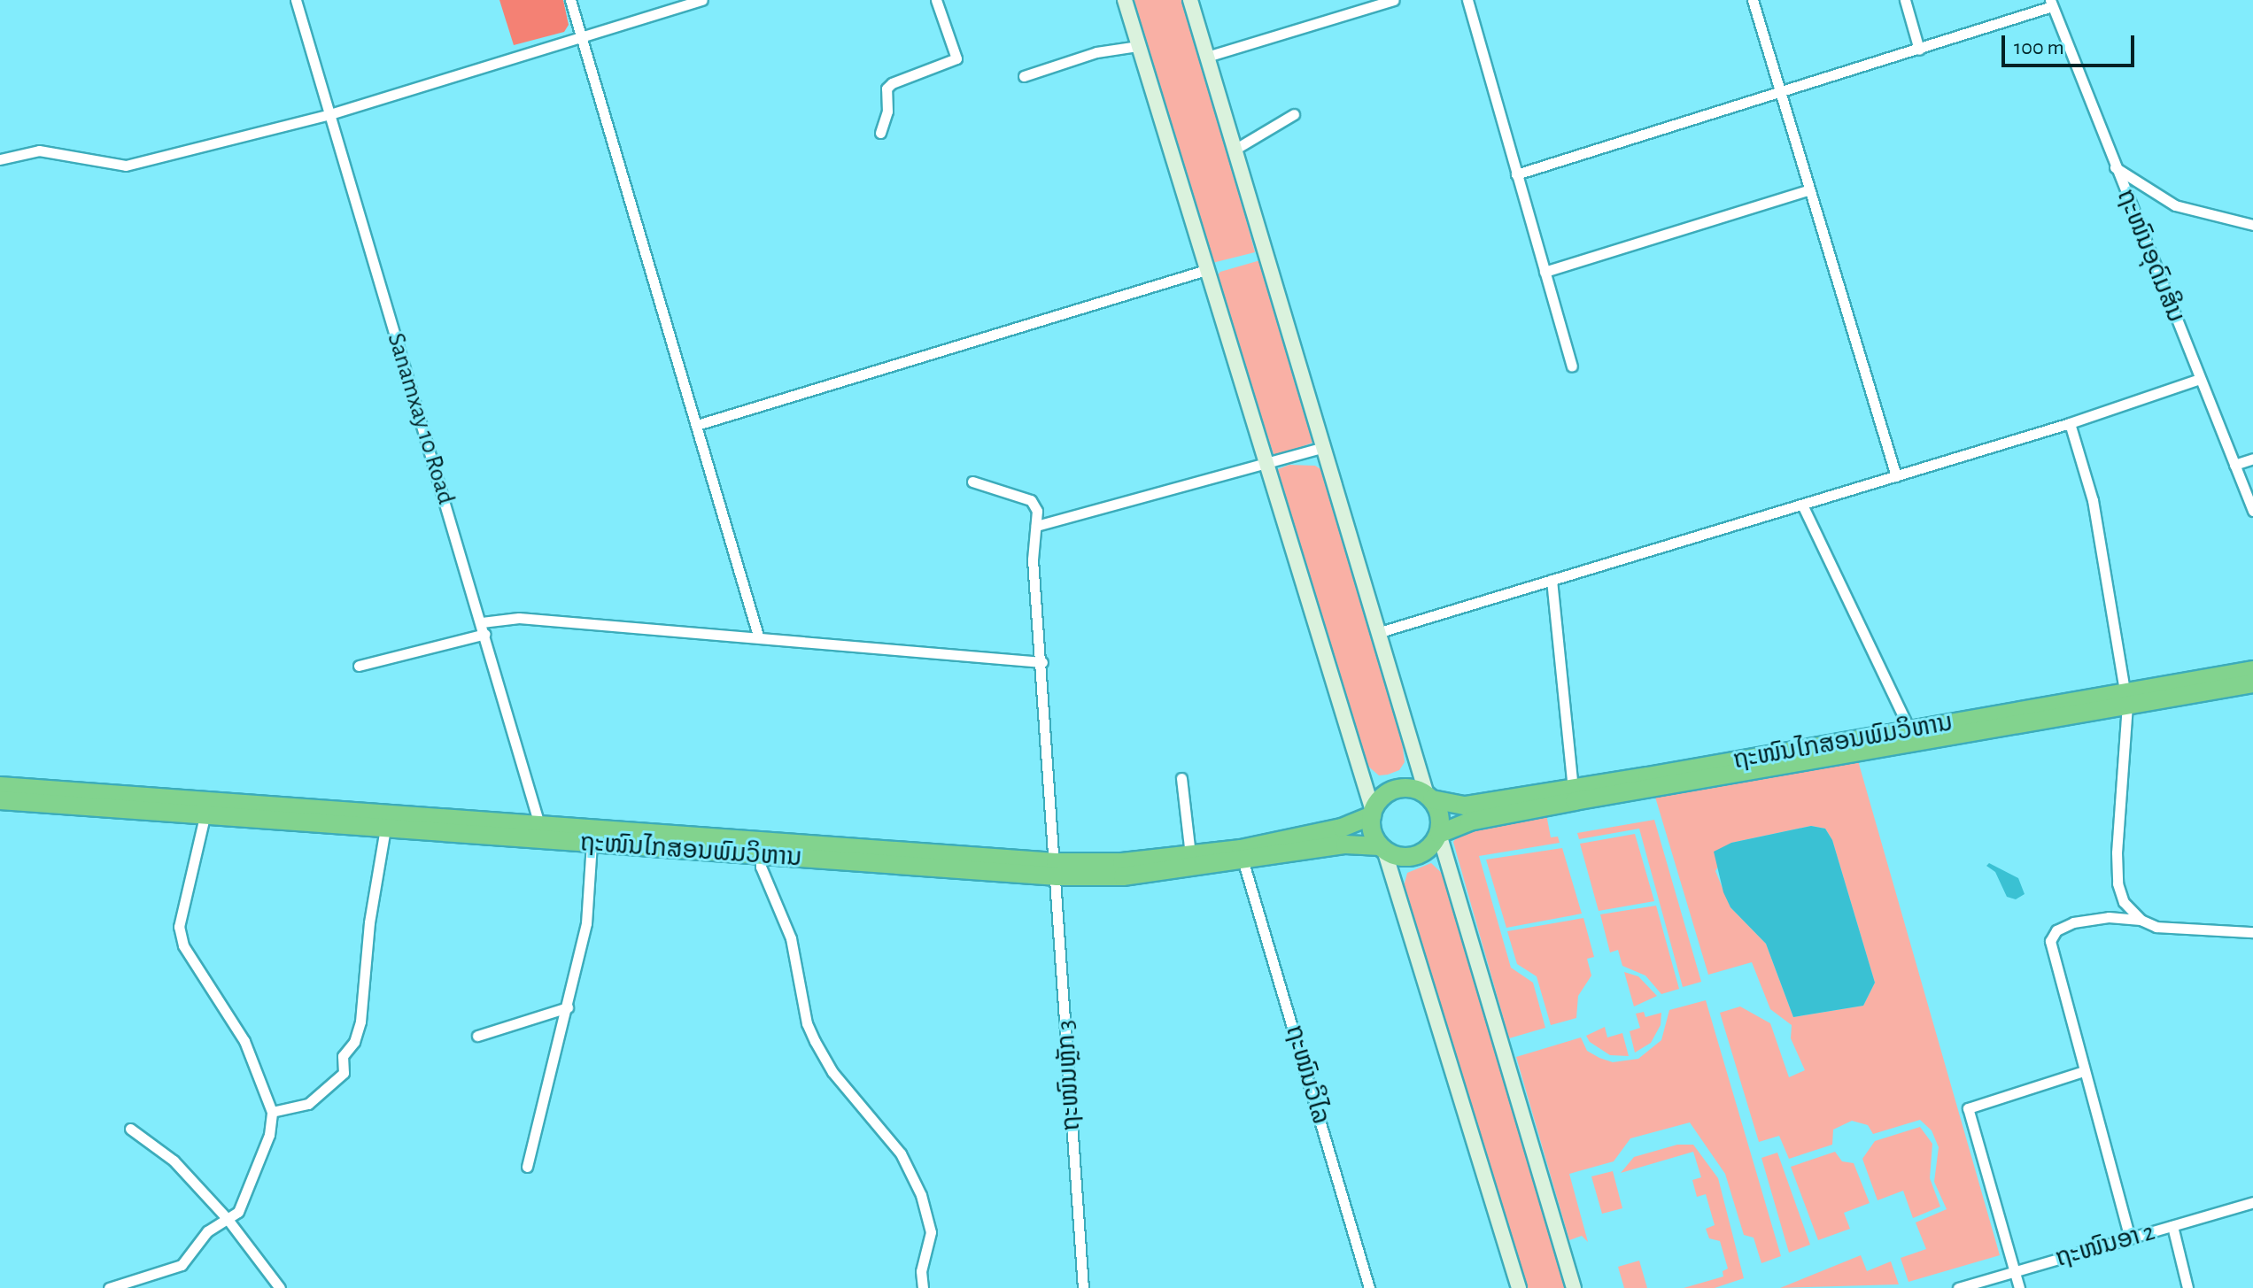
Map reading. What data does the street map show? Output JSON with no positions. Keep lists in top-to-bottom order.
{
  "streets": {
    "highway": ["ຖະໜົນໄກສອນພົມວິຫານ"],
    "street": [
      "ຖະໜົນອຸດົມສິນ",
      "Sanamxay 10 Road",
      "ຖະໜົນວິໄລ",
      "ຖະໜົນຫຼັກ 3",
      "ຖະໜົນອາ 2"
    ]
  },
  "crossings": [
    ["Sanamxay 10 Road", "ຖະໜົນໄກສອນພົມວິຫານ"],
    ["ຖະໜົນໄກສອນພົມວິຫານ", "ຖະໜົນວິໄລ"],
    ["ຖະໜົນໄກສອນພົມວິຫານ", "ຖະໜົນຫຼັກ 3"]
  ],
  "scale_bar": "100 m"
}
